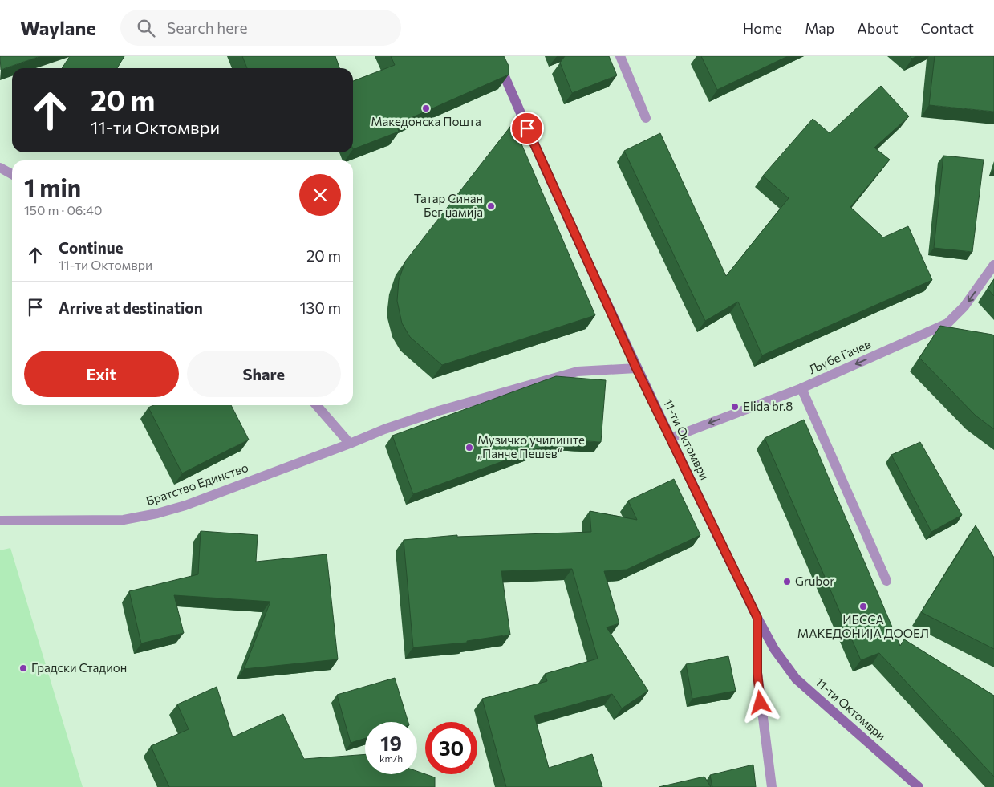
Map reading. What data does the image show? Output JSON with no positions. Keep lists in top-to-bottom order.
{
  "streets": {
    "main road": ["11-ти Октомври"],
    "street": ["Љубе Гачев", "Братство Единство"]
  },
  "crossings": [
    ["Љубе Гачев", "11-ти Октомври"],
    ["11-ти Октомври", "Братство Единство"]
  ],
  "one_way": ["Љубе Гачев"],
  "places": [
    "Македонска Пошта",
    "Татар Синан Бег џамија",
    "Elida br.8",
    "Музичко училиште „Панче Пешев“",
    "Grubor",
    "ИБССА МАКЕДОНИЈА ДООЕЛ",
    "Градски Стадион"
  ],
  "page": {
    "header": "Waylane",
    "search": "Search here",
    "nav": [
      "Home",
      "Map",
      "About",
      "Contact"
    ],
    "turn": ["20 m", "11-ти Октомври"],
    "heading": ["1 min", "150 m · 06:40"],
    "list": [
      {
        "name": "Continue",
        "note": "11-ти Октомври",
        "value": "20 m"
      },
      {
        "name": "Arrive at destination",
        "value": "130 m"
      }
    ],
    "buttons": ["Exit", "Share"],
    "speed": "19 km/h",
    "limit": "30"
  }
}
